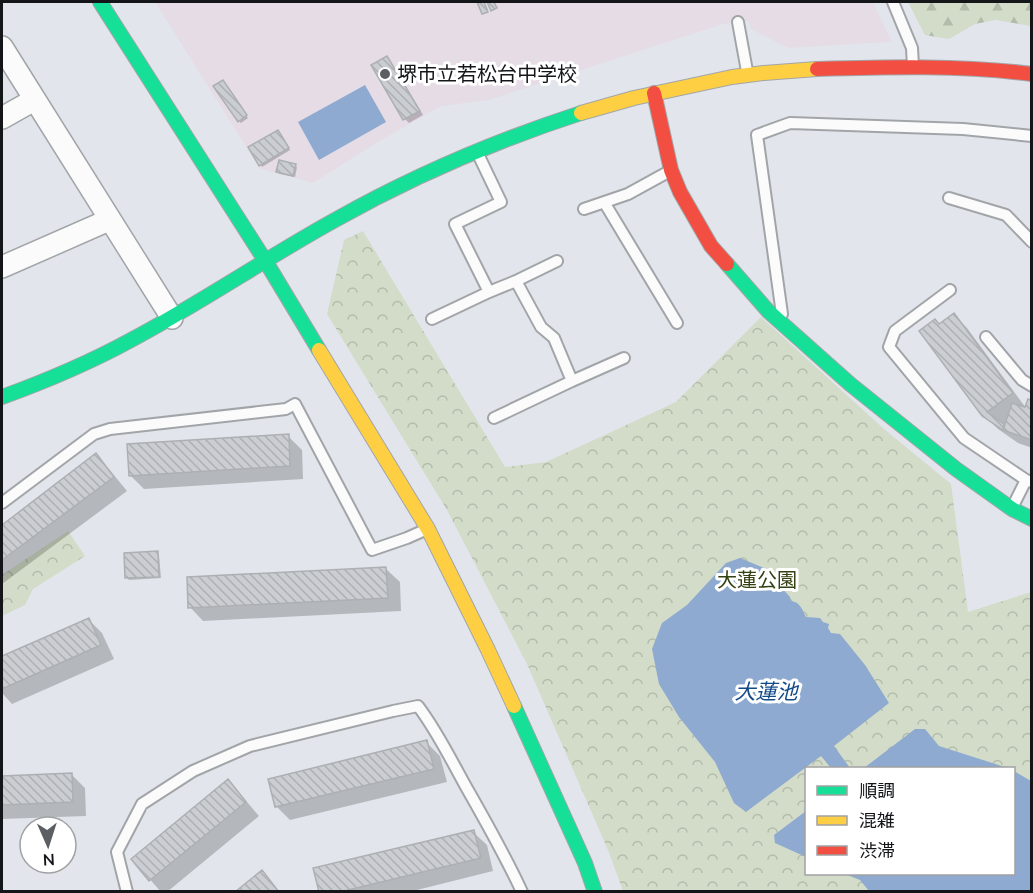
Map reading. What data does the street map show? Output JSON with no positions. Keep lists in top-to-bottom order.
{
  "water": ["大蓮池"],
  "parks": ["大蓮公園"],
  "places": ["堺市立若松台中学校"],
  "legend": ["順調", "混雑", "渋滞"],
  "north": "bottom"
}
